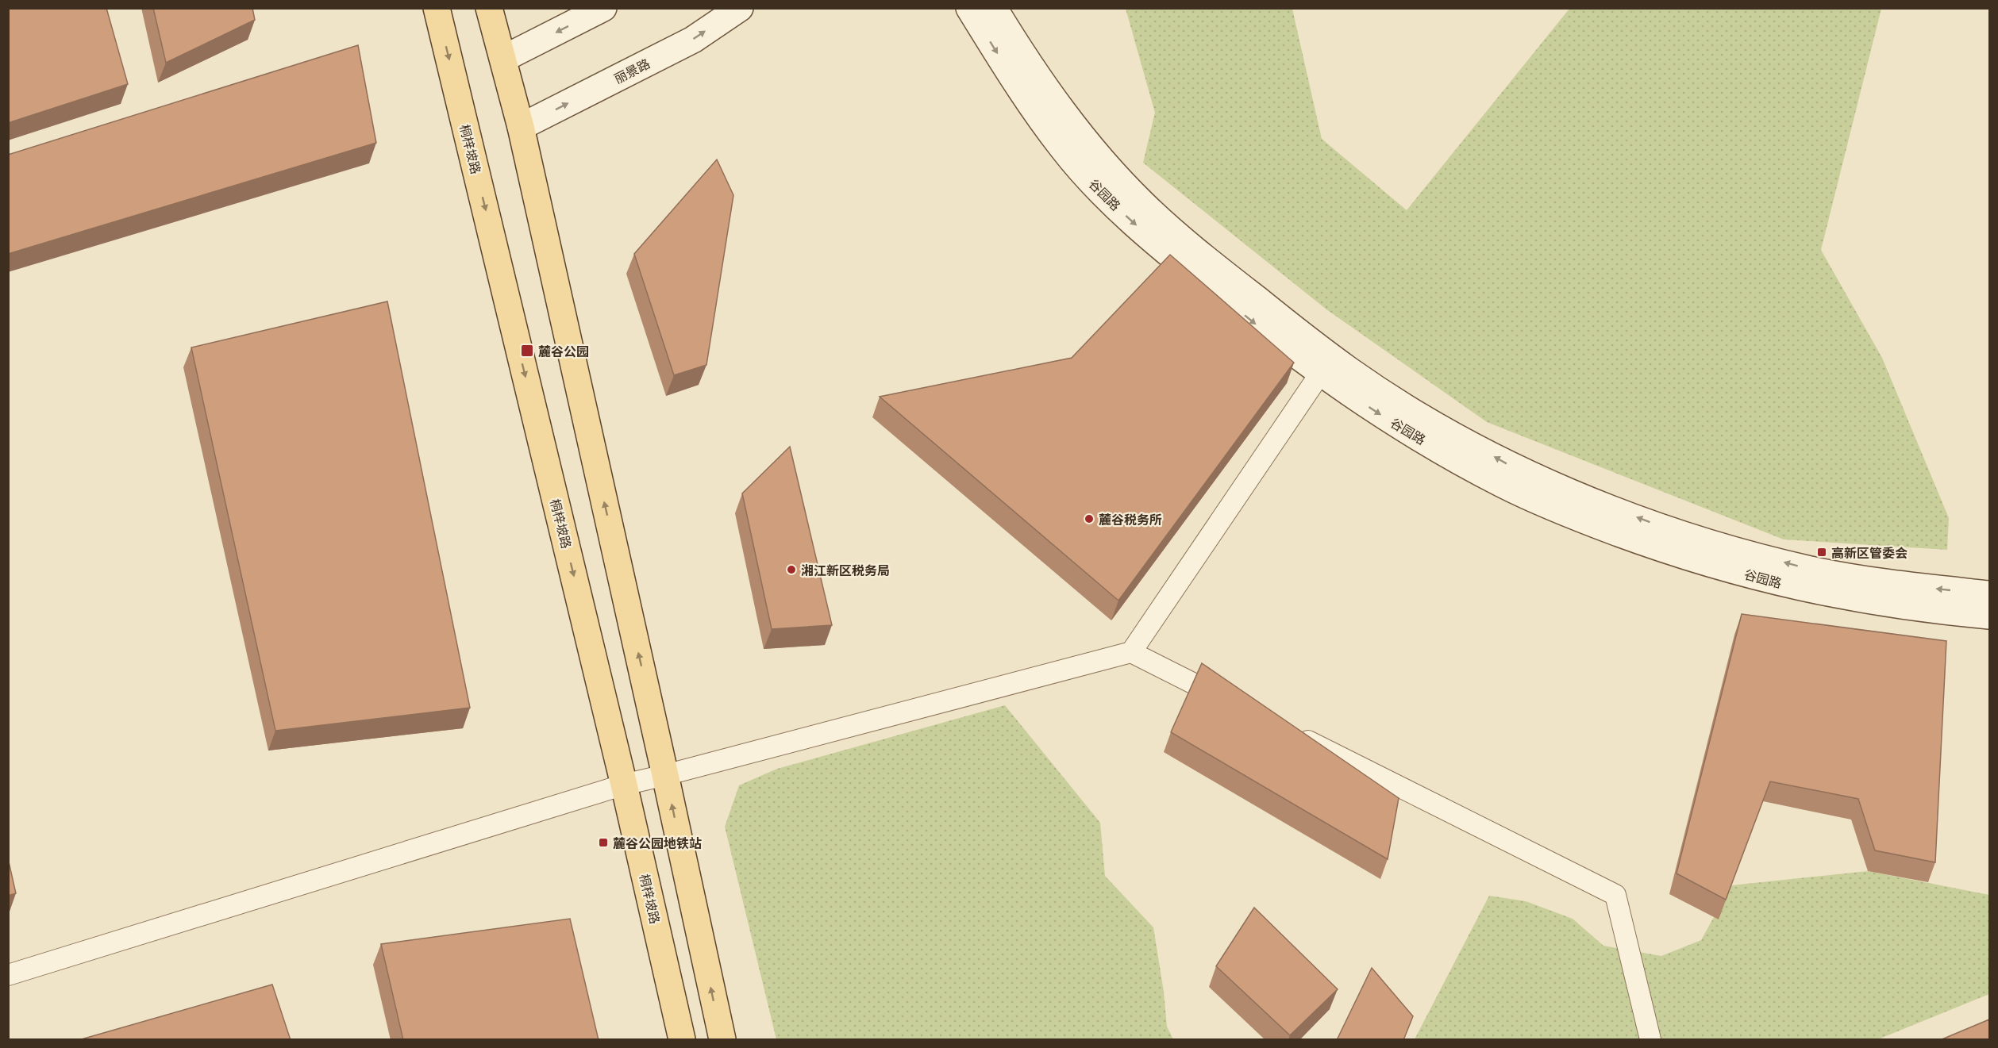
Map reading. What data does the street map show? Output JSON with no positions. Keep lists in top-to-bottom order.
{
  "streets": {
    "main road": ["丽景路", "桐梓坡路", "谷园路"]
  },
  "places": {
    "transit": ["麓谷公园", "高新区管委会", "麓谷公园地铁站"],
    "other": ["麓谷税务所", "湘江新区税务局"]
  }
}
